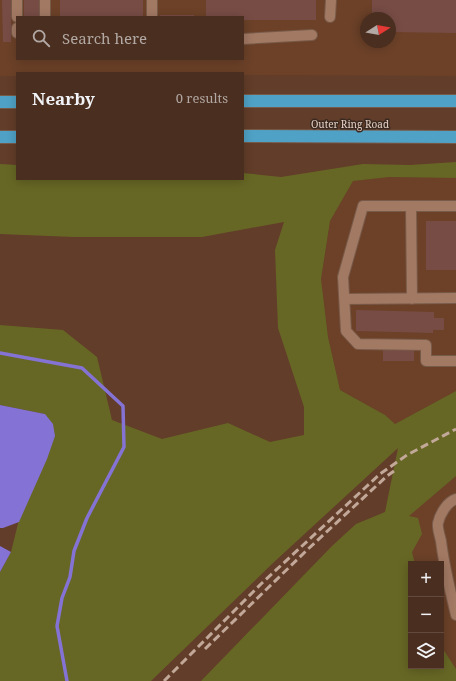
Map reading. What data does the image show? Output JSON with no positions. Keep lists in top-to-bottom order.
{
  "streets": {
    "highway": ["Outer Ring Road"]
  },
  "north": "right",
  "page": {
    "search": "Search here",
    "heading": ["Nearby", "0 results"],
    "map_buttons": ["+", "−"]
  }
}
